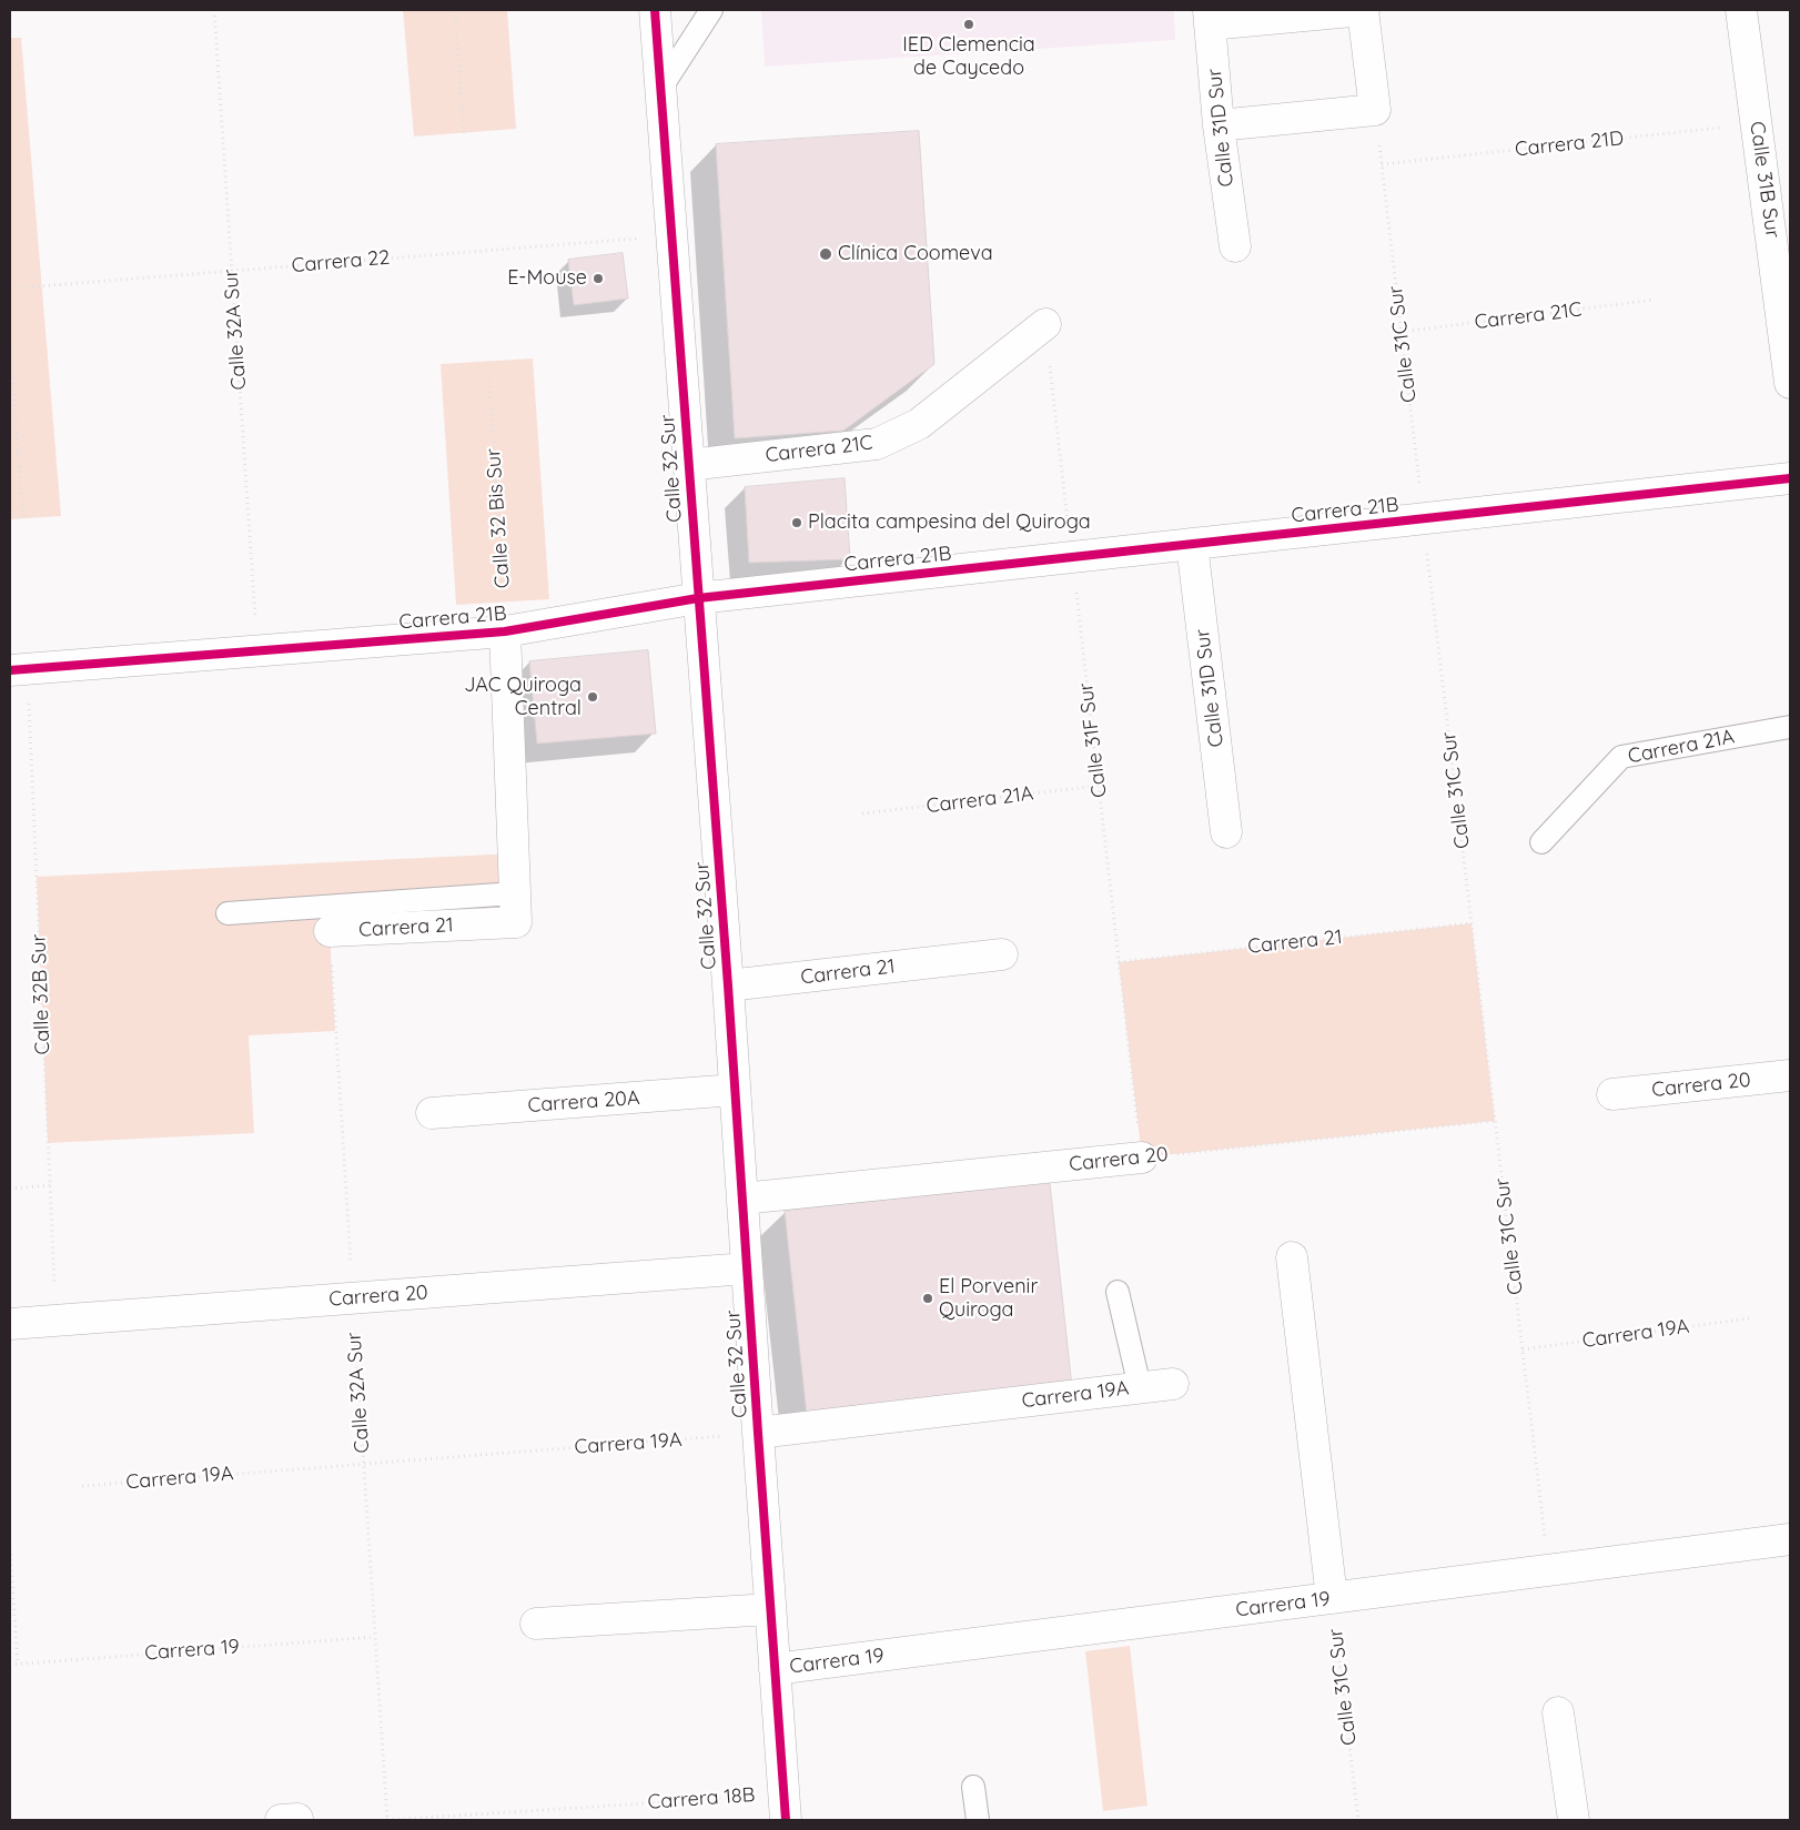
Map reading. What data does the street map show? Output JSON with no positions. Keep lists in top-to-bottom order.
{
  "streets": {
    "street": [
      "Calle 31D Sur",
      "Calle 31B Sur",
      "Carrera 21C",
      "Calle 32 Sur",
      "Carrera 21B",
      "Carrera 21",
      "Carrera 20",
      "Carrera 20A",
      "Carrera 19A",
      "Carrera 19"
    ],
    "lane": ["Carrera 21A"],
    "path": [
      "Carrera 21D",
      "Carrera 22",
      "Calle 32A Sur",
      "Calle 31C Sur",
      "Calle 32 Bis Sur",
      "Calle 31F Sur",
      "Calle 32B Sur",
      "Carrera 18B"
    ]
  },
  "crossings": [
    ["Calle 31D Sur", "Carrera 21B"],
    ["Carrera 21D", "Calle 31B Sur"],
    ["Carrera 21D", "Calle 31C Sur"],
    ["Carrera 22", "Calle 32A Sur"],
    ["Carrera 22", "Calle 32 Sur"],
    ["Carrera 21C", "Calle 31C Sur"],
    ["Carrera 21C", "Calle 32 Sur"],
    ["Carrera 21C", "Calle 31F Sur"],
    ["Calle 32A Sur", "Carrera 21B"],
    ["Calle 32A Sur", "Carrera 21"],
    ["Calle 32A Sur", "Carrera 20"],
    ["Calle 32A Sur", "Carrera 19A"],
    ["Calle 32A Sur", "Carrera 19"],
    ["Calle 32A Sur", "Carrera 18B"],
    ["Calle 31C Sur", "Carrera 21B"],
    ["Calle 31C Sur", "Carrera 21"],
    ["Calle 31C Sur", "Carrera 20"],
    ["Calle 31C Sur", "Carrera 19A"],
    ["Calle 31C Sur", "Carrera 19"],
    ["Calle 32 Sur", "Carrera 21B"],
    ["Calle 32 Sur", "Carrera 21"],
    ["Calle 32 Sur", "Carrera 20"],
    ["Calle 32 Sur", "Carrera 20A"],
    ["Calle 32 Sur", "Carrera 19A"],
    ["Calle 32 Sur", "Carrera 19"],
    ["Calle 32 Sur", "Carrera 18B"],
    ["Carrera 21B", "Calle 32 Bis Sur"],
    ["Carrera 21B", "Calle 31F Sur"],
    ["Carrera 21B", "Calle 32B Sur"],
    ["Calle 31F Sur", "Carrera 21A"],
    ["Calle 31F Sur", "Carrera 21"],
    ["Calle 31F Sur", "Carrera 20"],
    ["Calle 32B Sur", "Carrera 20"]
  ],
  "places": [
    "IED Clemencia de Caycedo",
    "Clínica Coomeva",
    "E-Mouse",
    "Placita campesina del Quiroga",
    "JAC Quiroga Central",
    "El Porvenir Quiroga"
  ]
}
